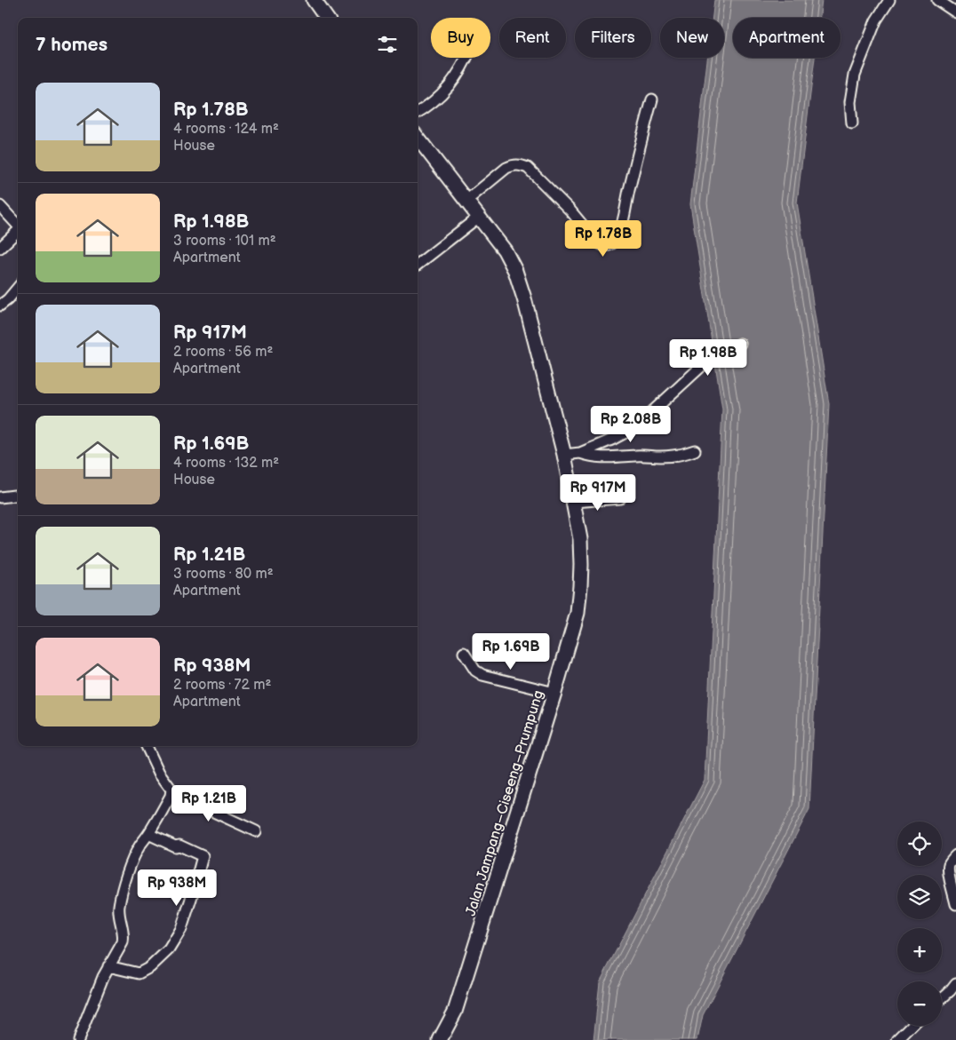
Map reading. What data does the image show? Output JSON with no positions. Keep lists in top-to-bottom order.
{
  "streets": {
    "main road": ["Jalan Jampang–Ciseeng–Prumpung"]
  },
  "page": {
    "chip": [
      "Buy",
      "Rent",
      "Filters",
      "New",
      "Apartment"
    ],
    "heading": "7 homes",
    "list": [
      {
        "name": "Rp 1.78B",
        "note": "4 rooms · 124 m² · House"
      },
      {
        "name": "Rp 1.98B",
        "note": "3 rooms · 101 m² · Apartment"
      },
      {
        "name": "Rp 917M",
        "note": "2 rooms · 56 m² · Apartment"
      },
      {
        "name": "Rp 1.69B",
        "note": "4 rooms · 132 m² · House"
      },
      {
        "name": "Rp 1.21B",
        "note": "3 rooms · 80 m² · Apartment"
      },
      {
        "name": "Rp 938M",
        "note": "2 rooms · 72 m² · Apartment"
      }
    ],
    "price": [
      "Rp 1.78B",
      "Rp 1.98B",
      "Rp 2.08B",
      "Rp 917M",
      "Rp 1.69B",
      "Rp 1.21B",
      "Rp 938M"
    ],
    "map_buttons": ["+", "−"]
  }
}
